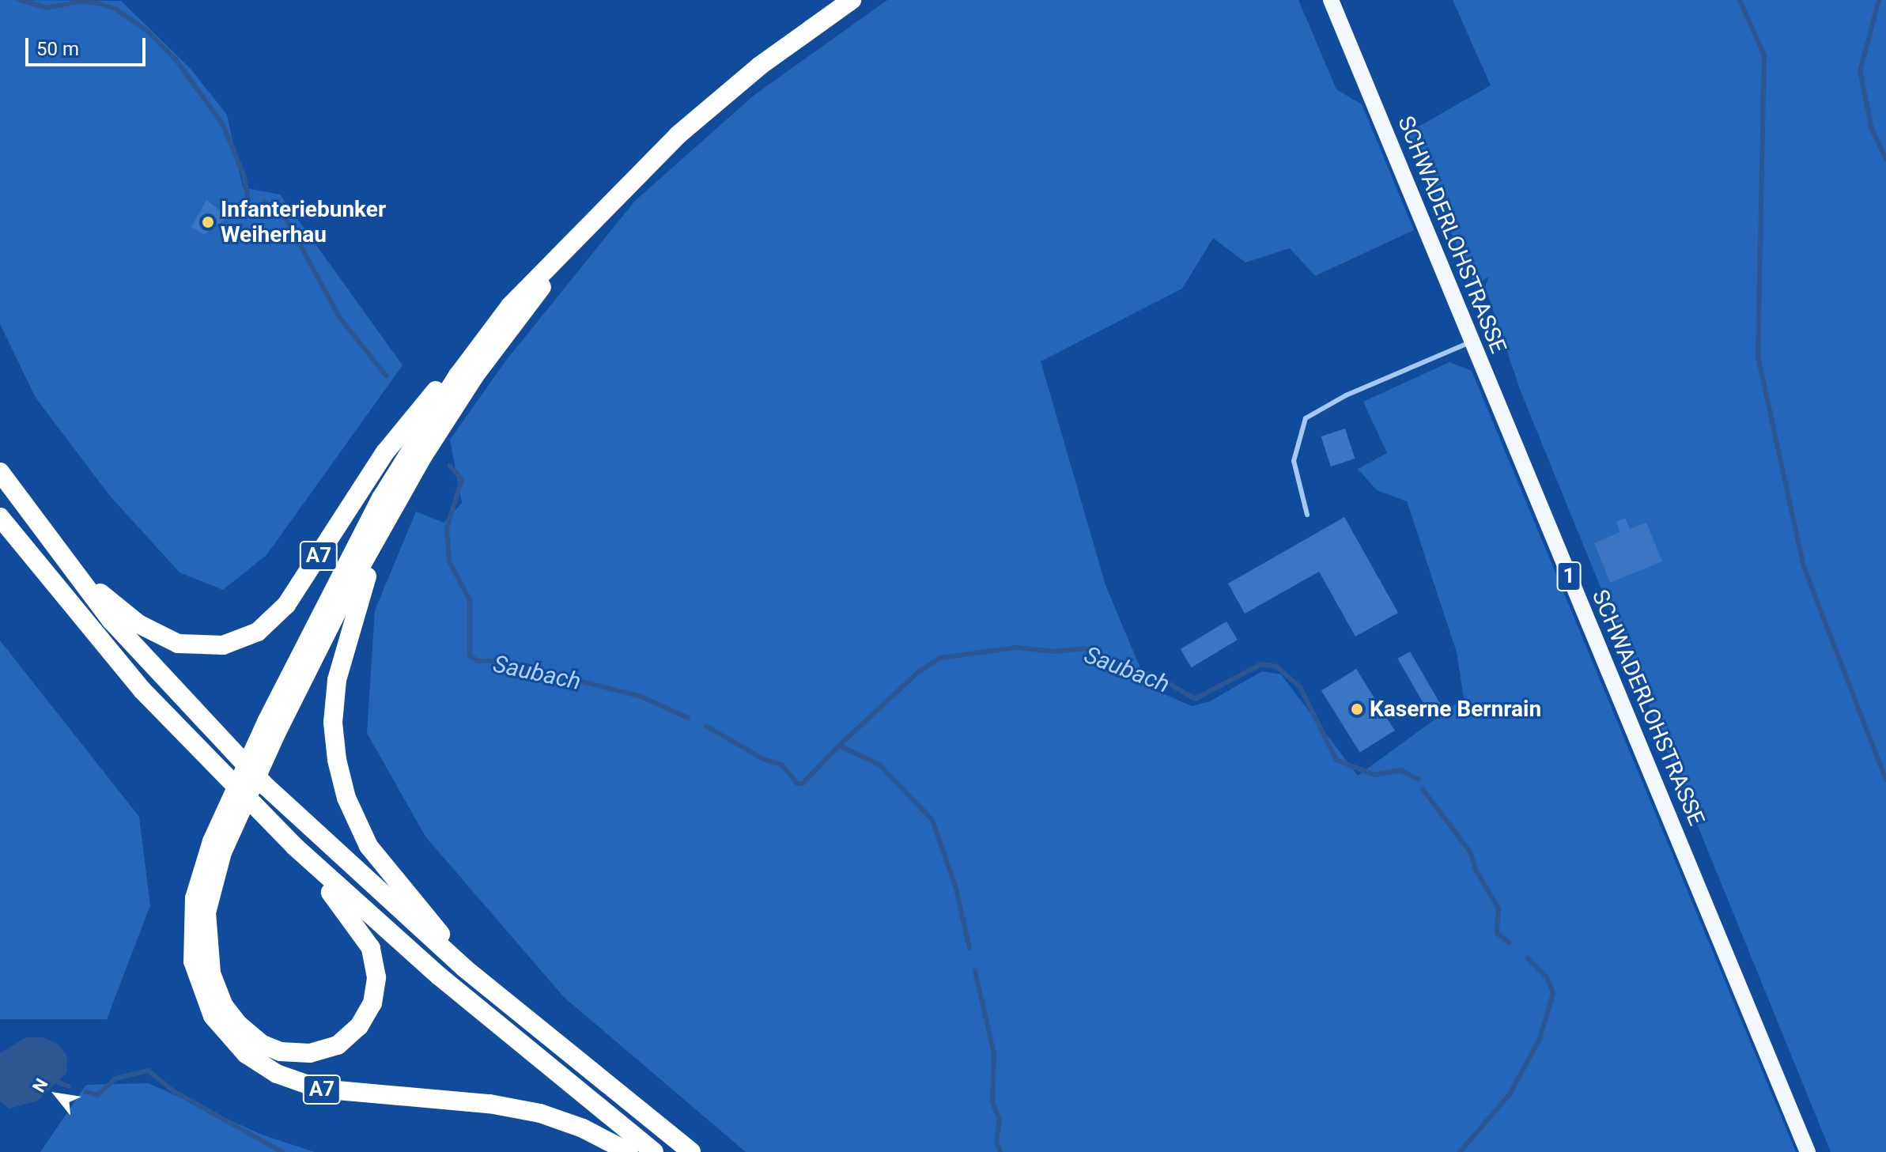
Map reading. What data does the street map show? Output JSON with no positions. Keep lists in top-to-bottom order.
{
  "streets": {
    "highway": ["A7"],
    "main road": ["SCHWADERLOHSTRASSE", "1"]
  },
  "water": ["Saubach"],
  "places": ["Infanteriebunker Weiherhau", "Kaserne Bernrain"],
  "scale_bar": "50 m",
  "north": "top left"
}
